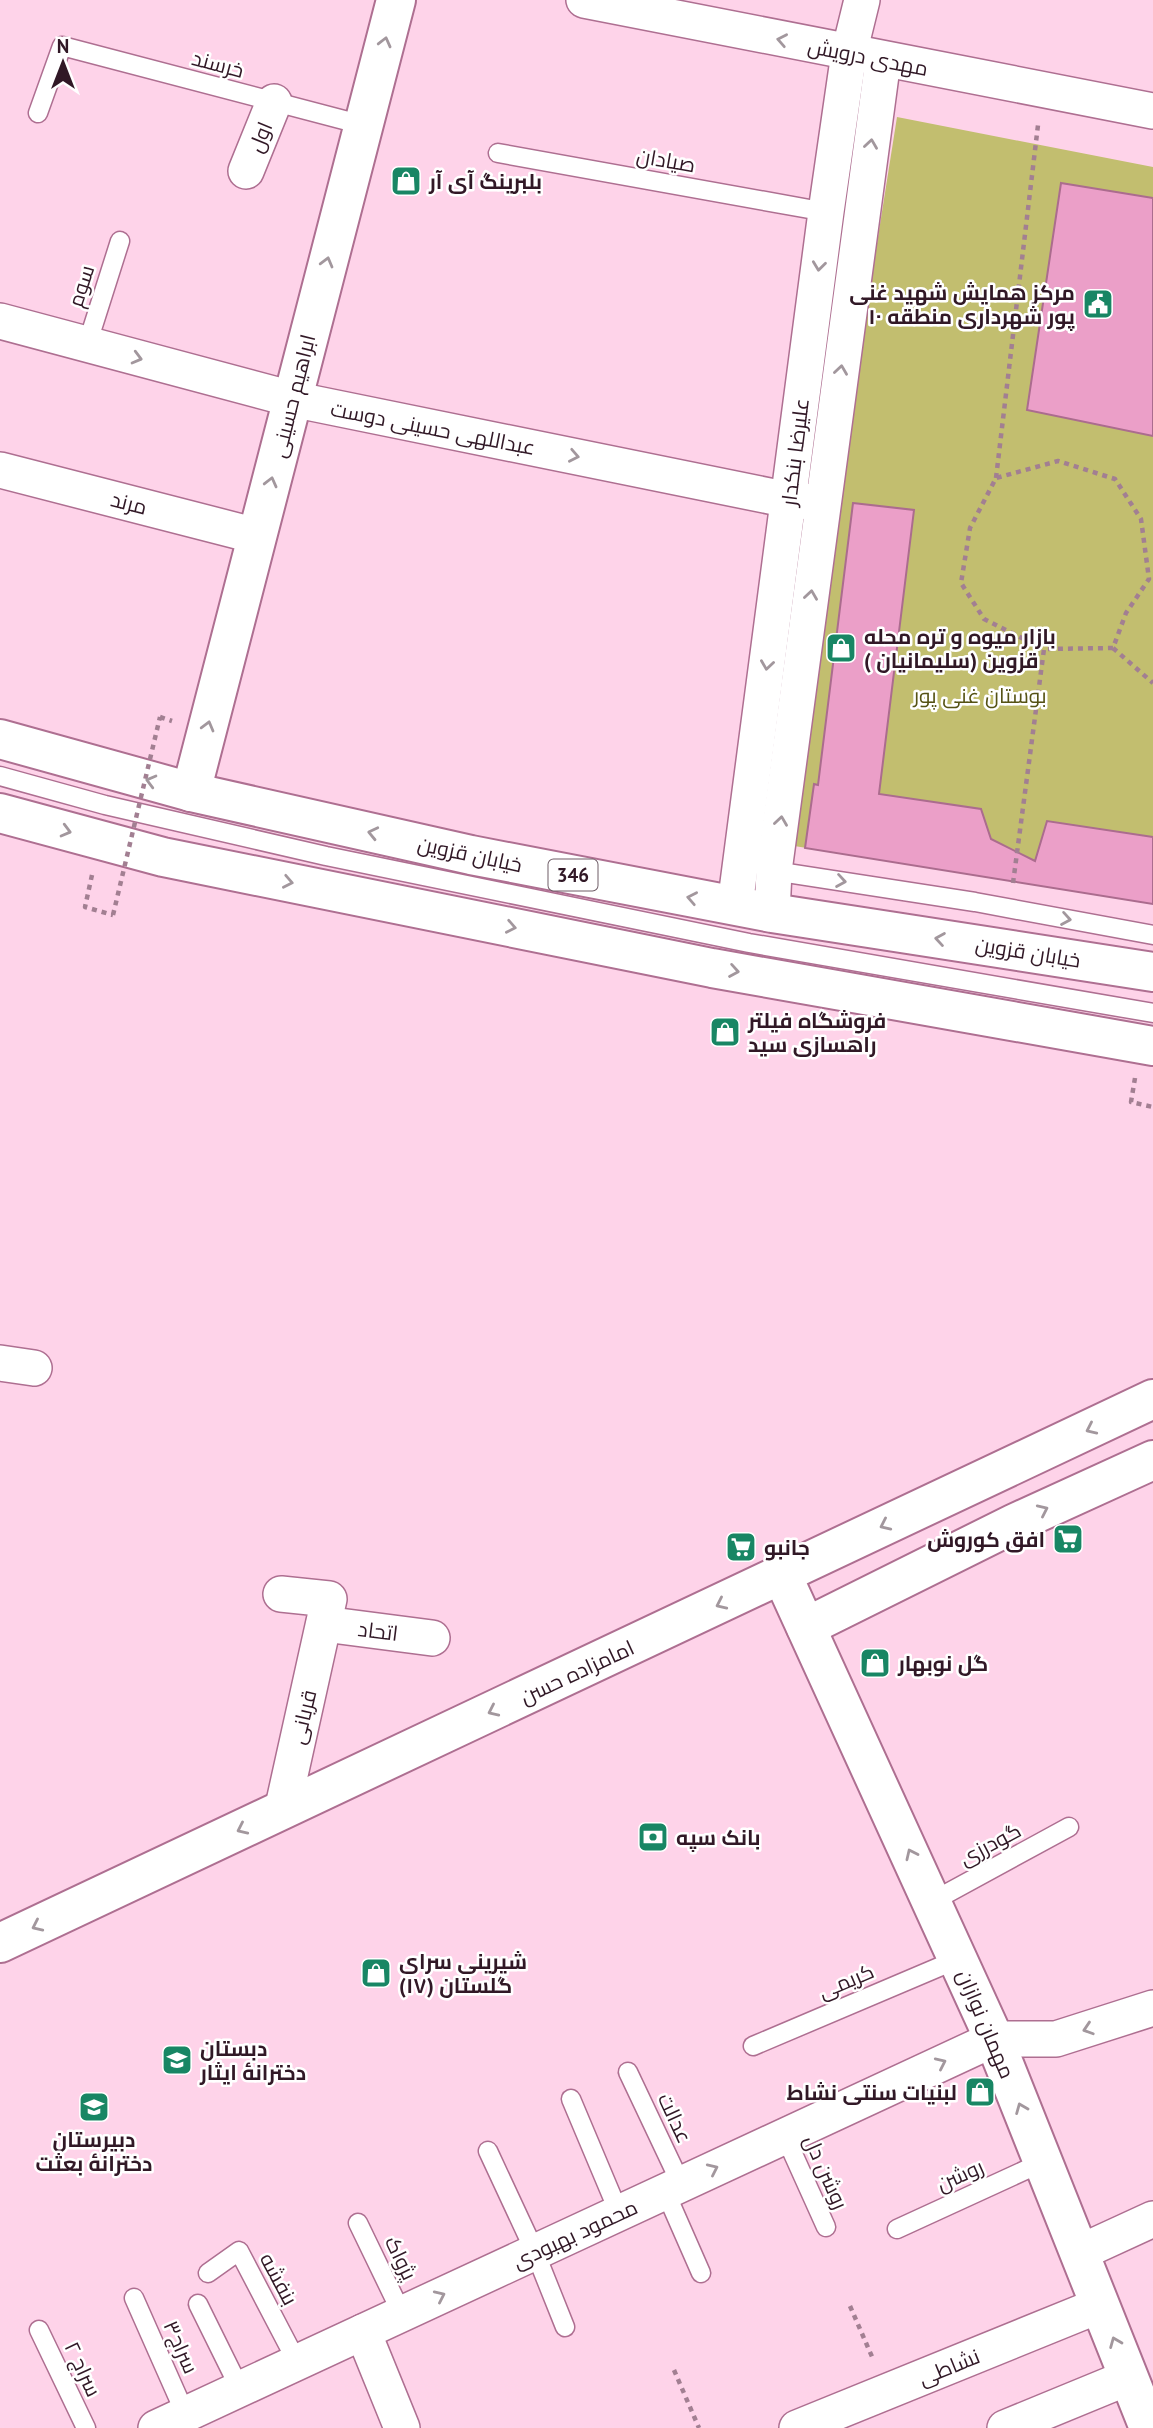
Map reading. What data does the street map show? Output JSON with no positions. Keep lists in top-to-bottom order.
{
  "streets": {
    "main road": [
      "ابراهیم حسینی",
      "خیابان قزوین",
      "346",
      "امامزاده حسن",
      "مهمان نوازان"
    ],
    "street": [
      "مهدی درویش",
      "اول",
      "عبداللهی حسینی دوست",
      "علیرضا بنکدار",
      "مرند",
      "اتحاد",
      "قربانی",
      "محمود بهبودی",
      "نشاطی"
    ],
    "lane": [
      "خرسند",
      "صیادان",
      "سوم",
      "گودرزی",
      "کریمی",
      "عدالت",
      "روشن دل",
      "روشن",
      "پژواک",
      "بنفشه",
      "سراج۳",
      "سراج ۲"
    ]
  },
  "crossings": [
    ["مهدی درویش", "علیرضا بنکدار"],
    ["خرسند", "اول"],
    ["خرسند", "ابراهیم حسینی"],
    ["صیادان", "علیرضا بنکدار"],
    ["سوم", "عبداللهی حسینی دوست"],
    ["ابراهیم حسینی", "عبداللهی حسینی دوست"],
    ["ابراهیم حسینی", "مرند"],
    ["ابراهیم حسینی", "خیابان قزوین"],
    ["عبداللهی حسینی دوست", "علیرضا بنکدار"],
    ["علیرضا بنکدار", "خیابان قزوین"],
    ["اتحاد", "قربانی"],
    ["امامزاده حسن", "قربانی"],
    ["امامزاده حسن", "مهمان نوازان"],
    ["گودرزی", "مهمان نوازان"],
    ["کریمی", "مهمان نوازان"],
    ["مهمان نوازان", "روشن"],
    ["مهمان نوازان", "محمود بهبودی"],
    ["مهمان نوازان", "نشاطی"],
    ["عدالت", "محمود بهبودی"],
    ["روشن دل", "محمود بهبودی"],
    ["محمود بهبودی", "پژواک"],
    ["محمود بهبودی", "بنفشه"],
    ["محمود بهبودی", "سراج۳"]
  ],
  "one_way": [
    "مهدی درویش",
    "ابراهیم حسینی",
    "عبداللهی حسینی دوست",
    "مهمان نوازان",
    "محمود بهبودی"
  ],
  "parks": ["بوستان غنی پور"],
  "places": {
    "shop": [
      "بلبرینگ آی آر",
      "بازار میوه و تره محله قزوین (سلیمانیان )",
      "فروشگاه فیلتر راهسازی سید",
      "گل نوبهار",
      "شیرینی سرای گلستان (۱۷)",
      "لبنیات سنتی نشاط"
    ],
    "public building": ["مرکز همایش شهید غنی پور شهرداری منطقه ۱۰"],
    "supermarket": ["افق کوروش", "جانبو"],
    "bank": ["بانک سپه"],
    "school or university": ["دبستان دخترانهٔ ایثار", "دبیرستان دخترانهٔ بعثت"]
  },
  "north": "top"
}
